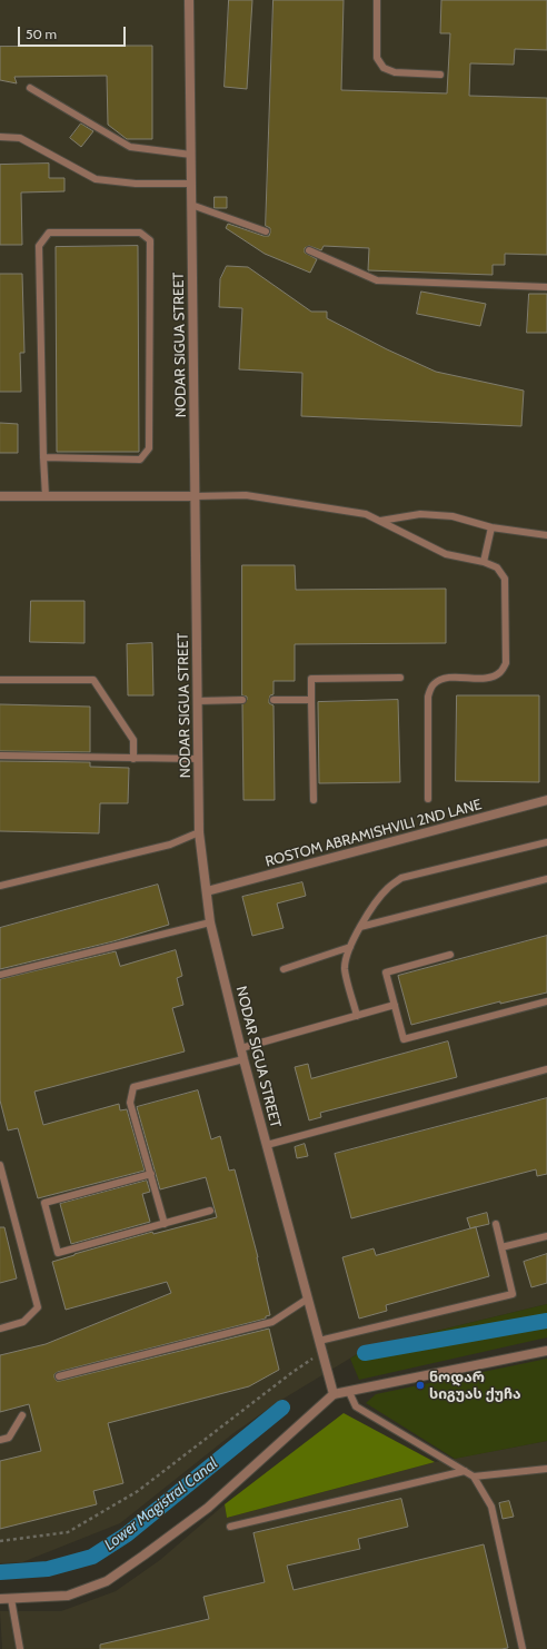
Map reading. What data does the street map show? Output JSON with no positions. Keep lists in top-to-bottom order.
{
  "streets": {
    "street": ["NODAR SIGUA STREET", "ROSTOM ABRAMISHVILI 2ND LANE"]
  },
  "crossings": [
    ["NODAR SIGUA STREET", "ROSTOM ABRAMISHVILI 2ND LANE"]
  ],
  "water": ["Lower Magistral Canal"],
  "places": ["ნოდარ სიგუას ქუჩა"],
  "scale_bar": "50 m"
}
